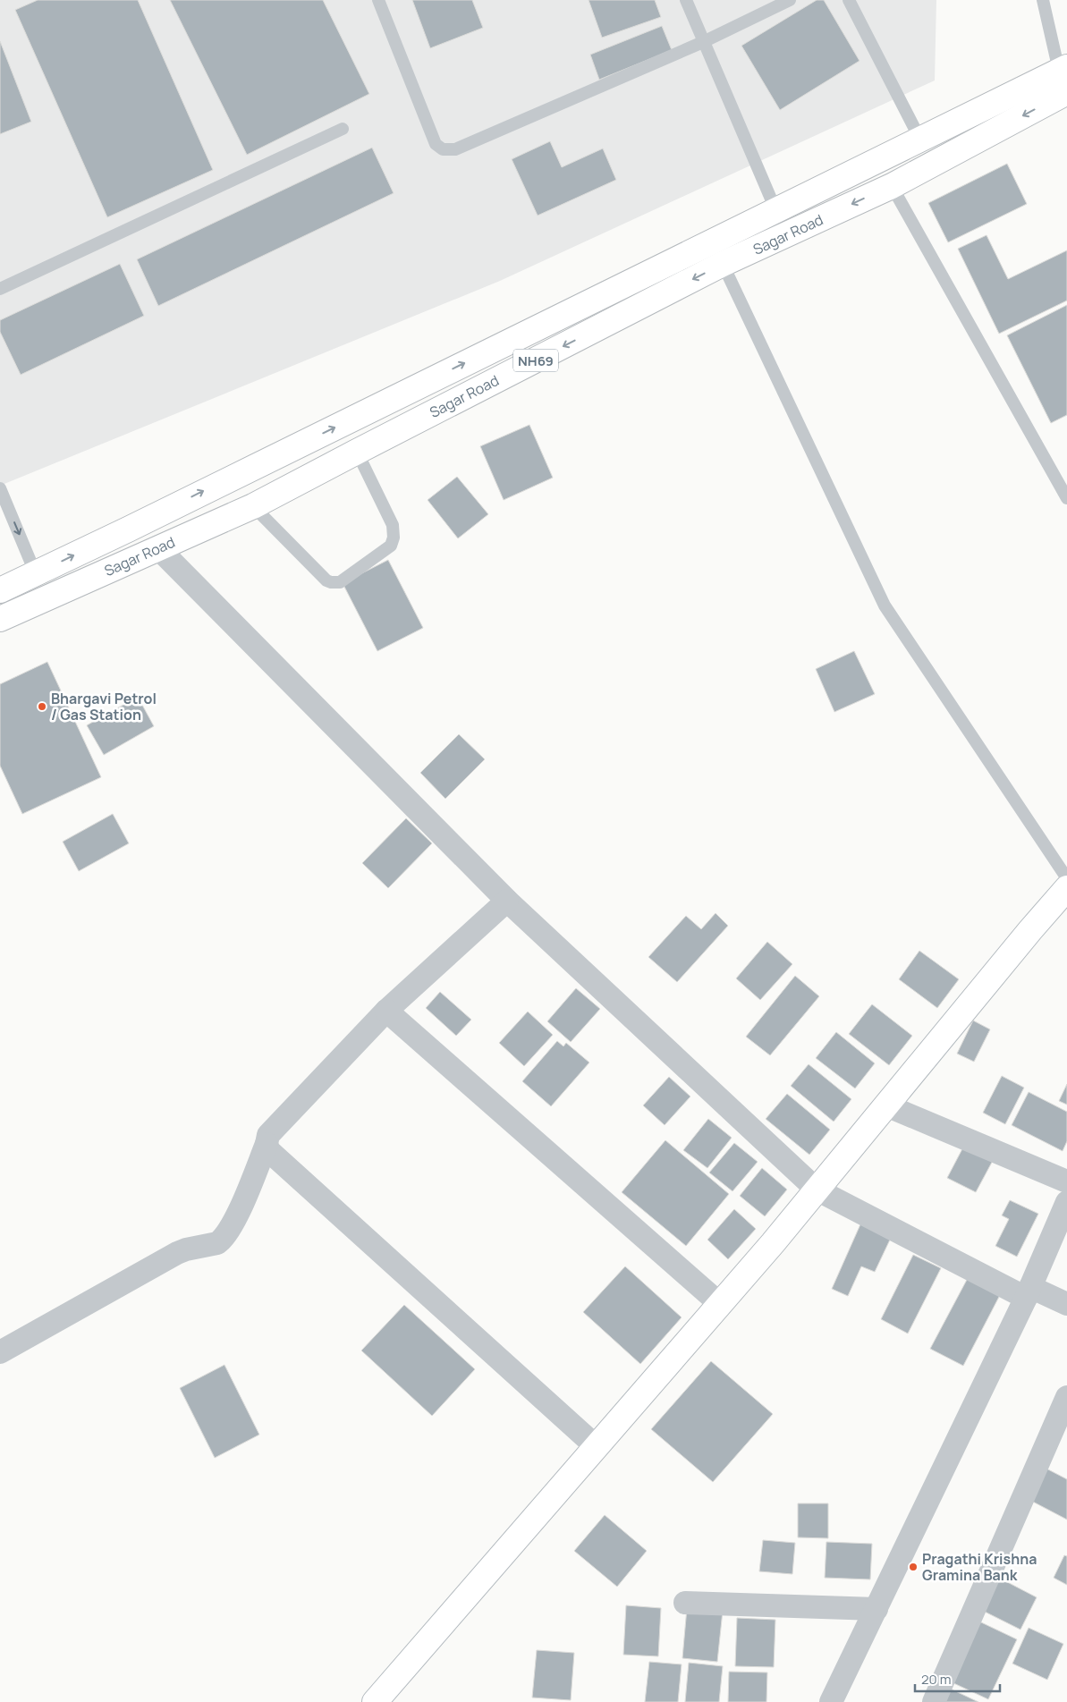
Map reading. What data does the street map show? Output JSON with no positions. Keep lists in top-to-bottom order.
{
  "streets": {
    "main road": ["Sagar Road", "NH69"]
  },
  "places": ["Bhargavi Petrol / Gas Station", "Pragathi Krishna Gramina Bank"],
  "scale_bar": "20 m"
}
